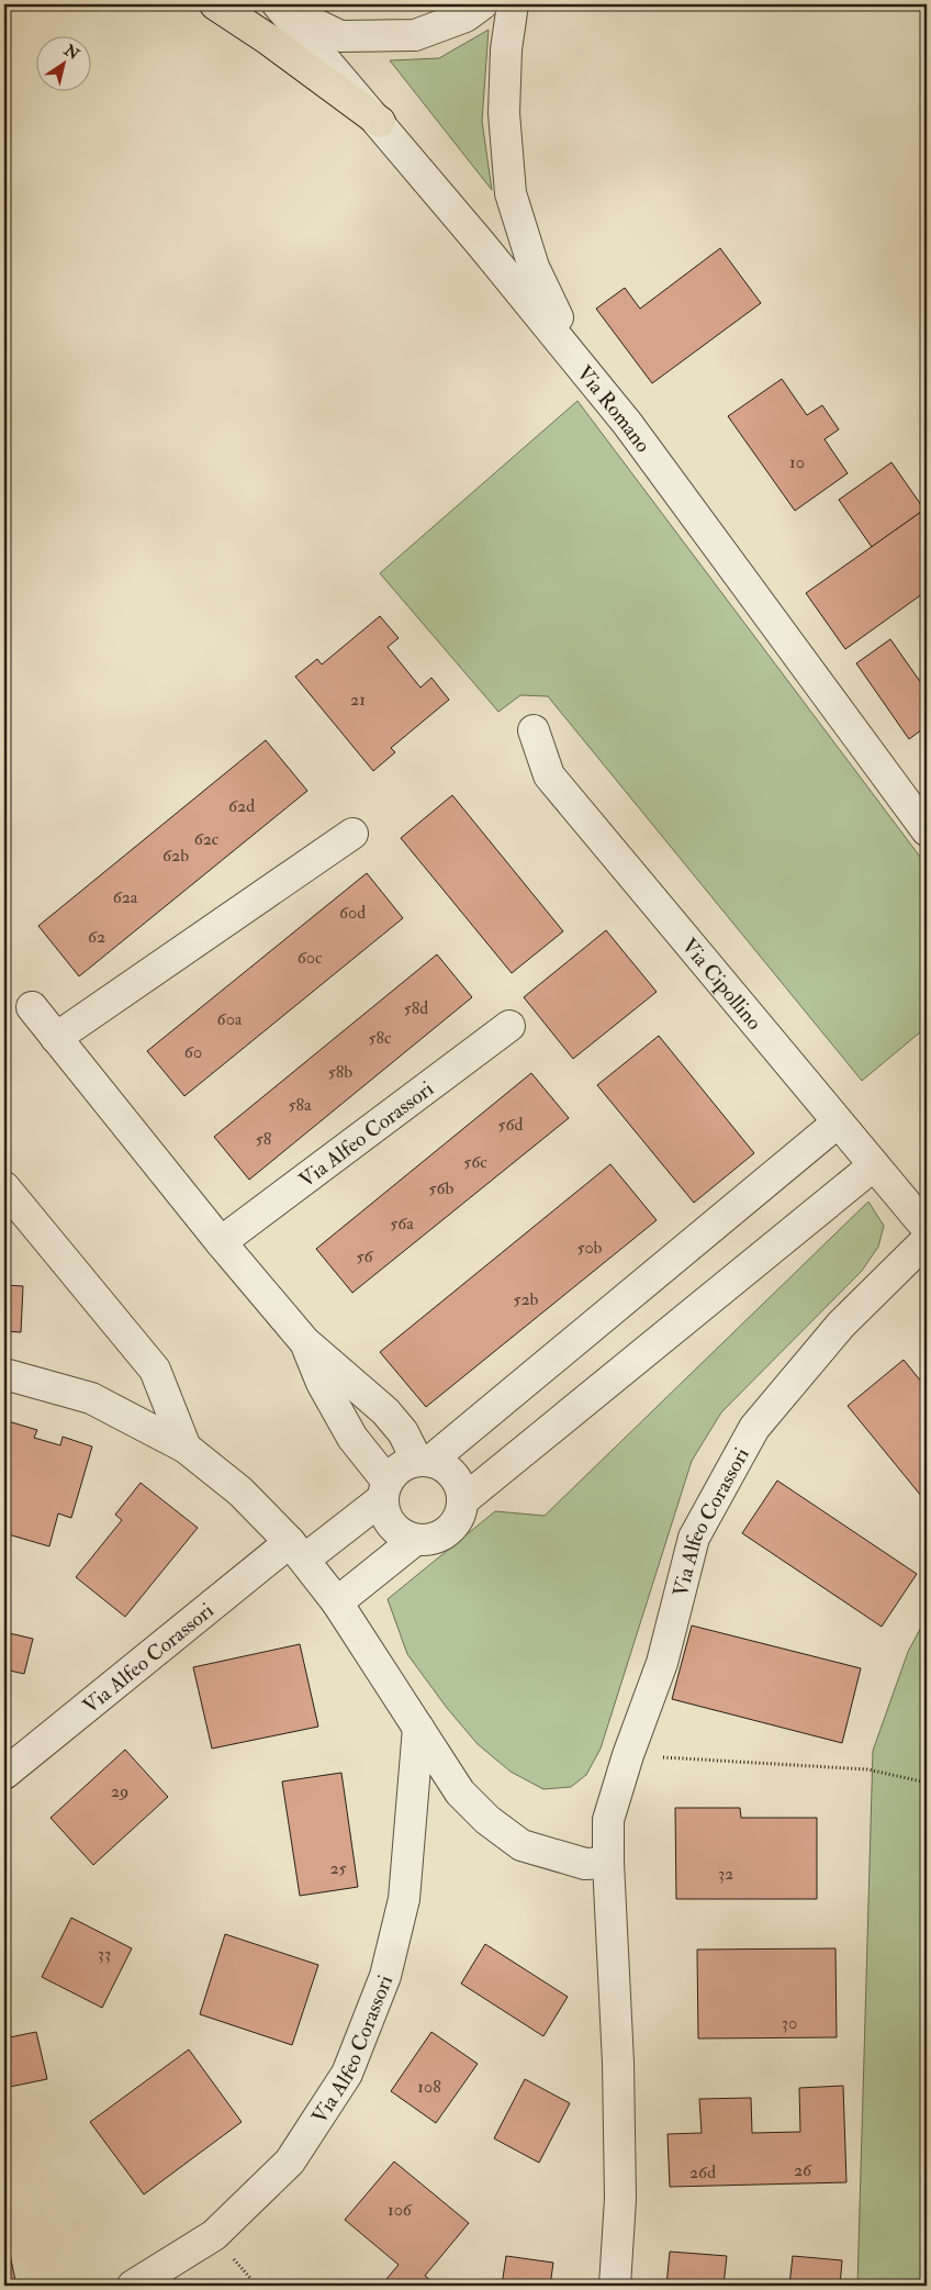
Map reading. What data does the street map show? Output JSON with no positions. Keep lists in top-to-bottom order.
{
  "streets": {
    "street": ["Via Romano", "Via Cipollino", "Via Alfeo Corassori"]
  },
  "crossings": [
    ["Via Cipollino", "Via Alfeo Corassori"]
  ],
  "house_numbers": [
    "10",
    "21",
    "62d",
    "62c",
    "62b",
    "62a",
    "60d",
    "62",
    "60c",
    "58d",
    "60a",
    "58c",
    "60",
    "58b",
    "58a",
    "56d",
    "58",
    "56c",
    "56b",
    "56a",
    "50b",
    "56",
    "52b",
    "29",
    "25",
    "32",
    "33",
    "30",
    "108",
    "26",
    "26d",
    "106"
  ],
  "north": "top right"
}
